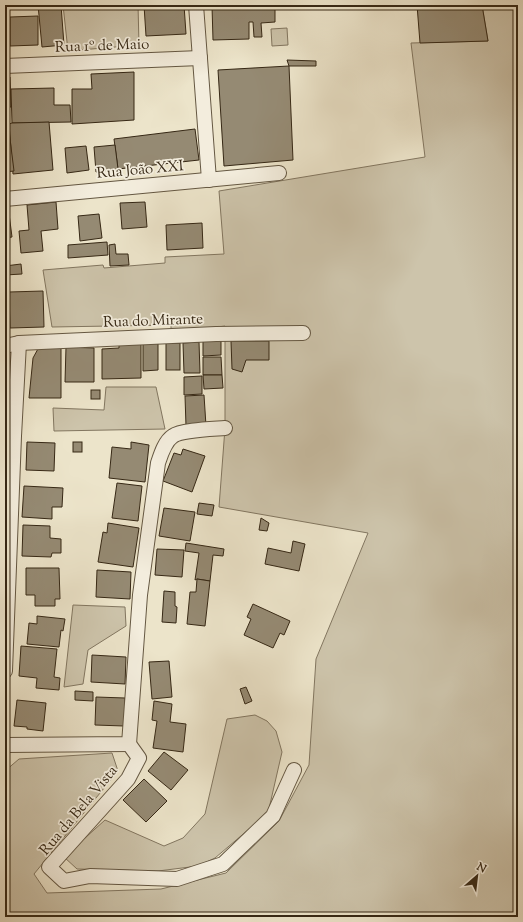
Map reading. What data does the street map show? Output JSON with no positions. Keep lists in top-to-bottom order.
{
  "streets": {
    "street": [
      "Rua 1º de Maio",
      "Rua João XXI",
      "Rua do Mirante",
      "Rua da Bela Vista"
    ]
  },
  "north": "top right"
}
